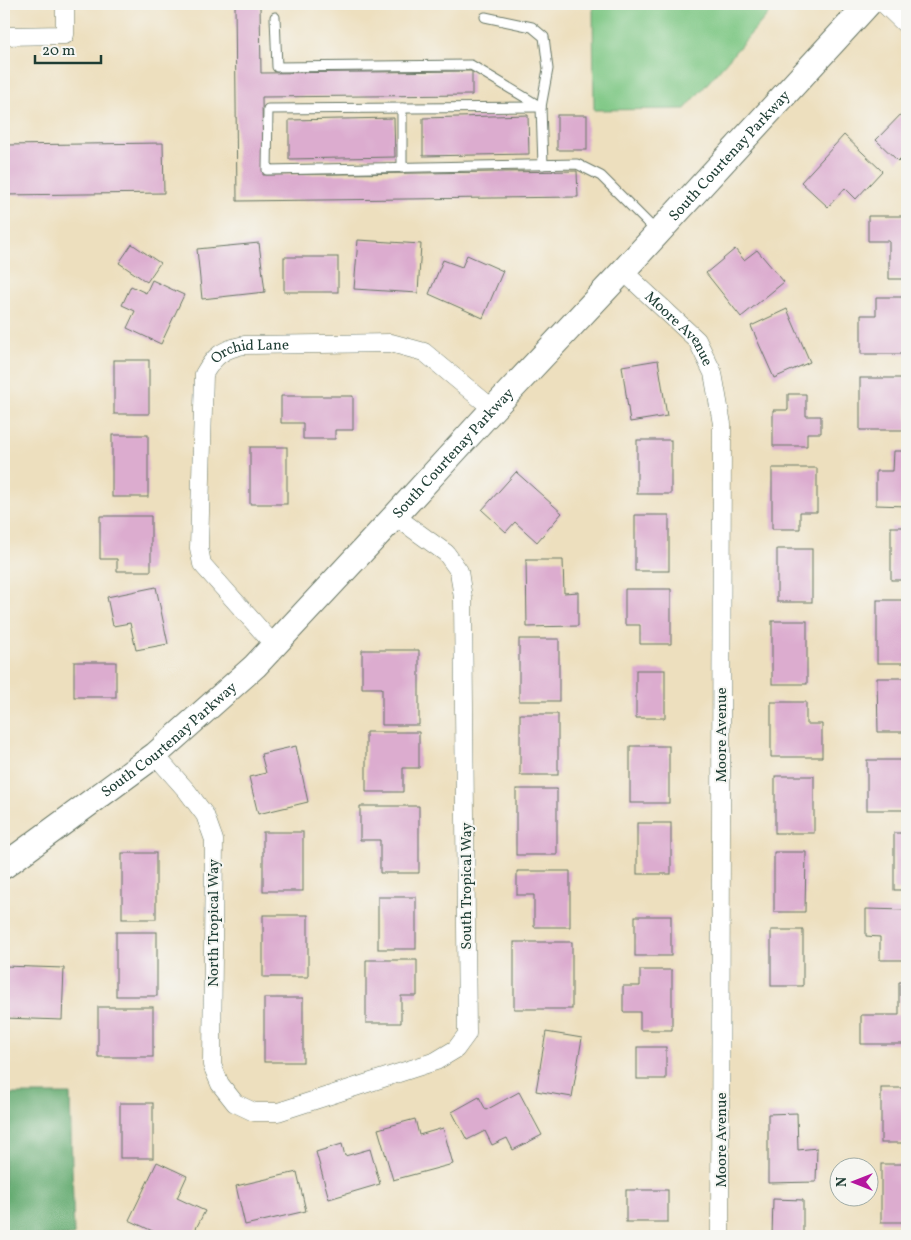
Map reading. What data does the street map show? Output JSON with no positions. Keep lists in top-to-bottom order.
{
  "streets": {
    "main road": ["South Courtenay Parkway"],
    "street": [
      "Moore Avenue",
      "Orchid Lane",
      "South Tropical Way",
      "North Tropical Way"
    ]
  },
  "crossings": [
    ["South Courtenay Parkway", "Moore Avenue"],
    ["South Courtenay Parkway", "Orchid Lane"],
    ["South Courtenay Parkway", "South Tropical Way"],
    ["South Courtenay Parkway", "North Tropical Way"],
    ["South Tropical Way", "North Tropical Way"]
  ],
  "scale_bar": "20 m",
  "north": "left"
}
